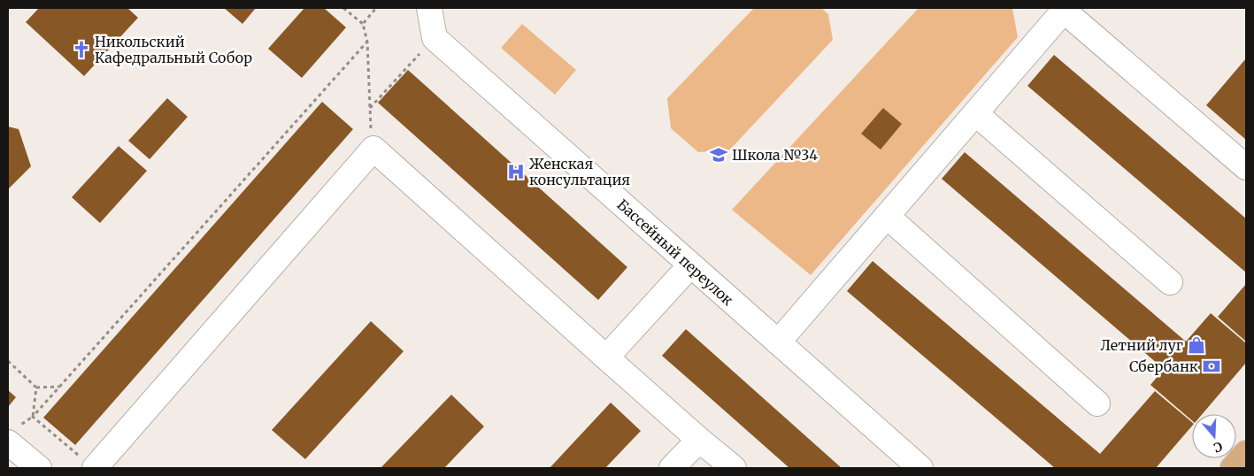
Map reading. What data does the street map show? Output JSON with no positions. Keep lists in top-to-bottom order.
{
  "streets": {
    "street": ["Бассейный переулок"]
  },
  "places": {
    "church": ["Никольский Кафедральный Собор"],
    "school or university": ["Школа №34"],
    "hospital": ["Женская консультация"],
    "shop": ["Летний луг"],
    "bank": ["Сбербанк"]
  },
  "north": "bottom"
}
